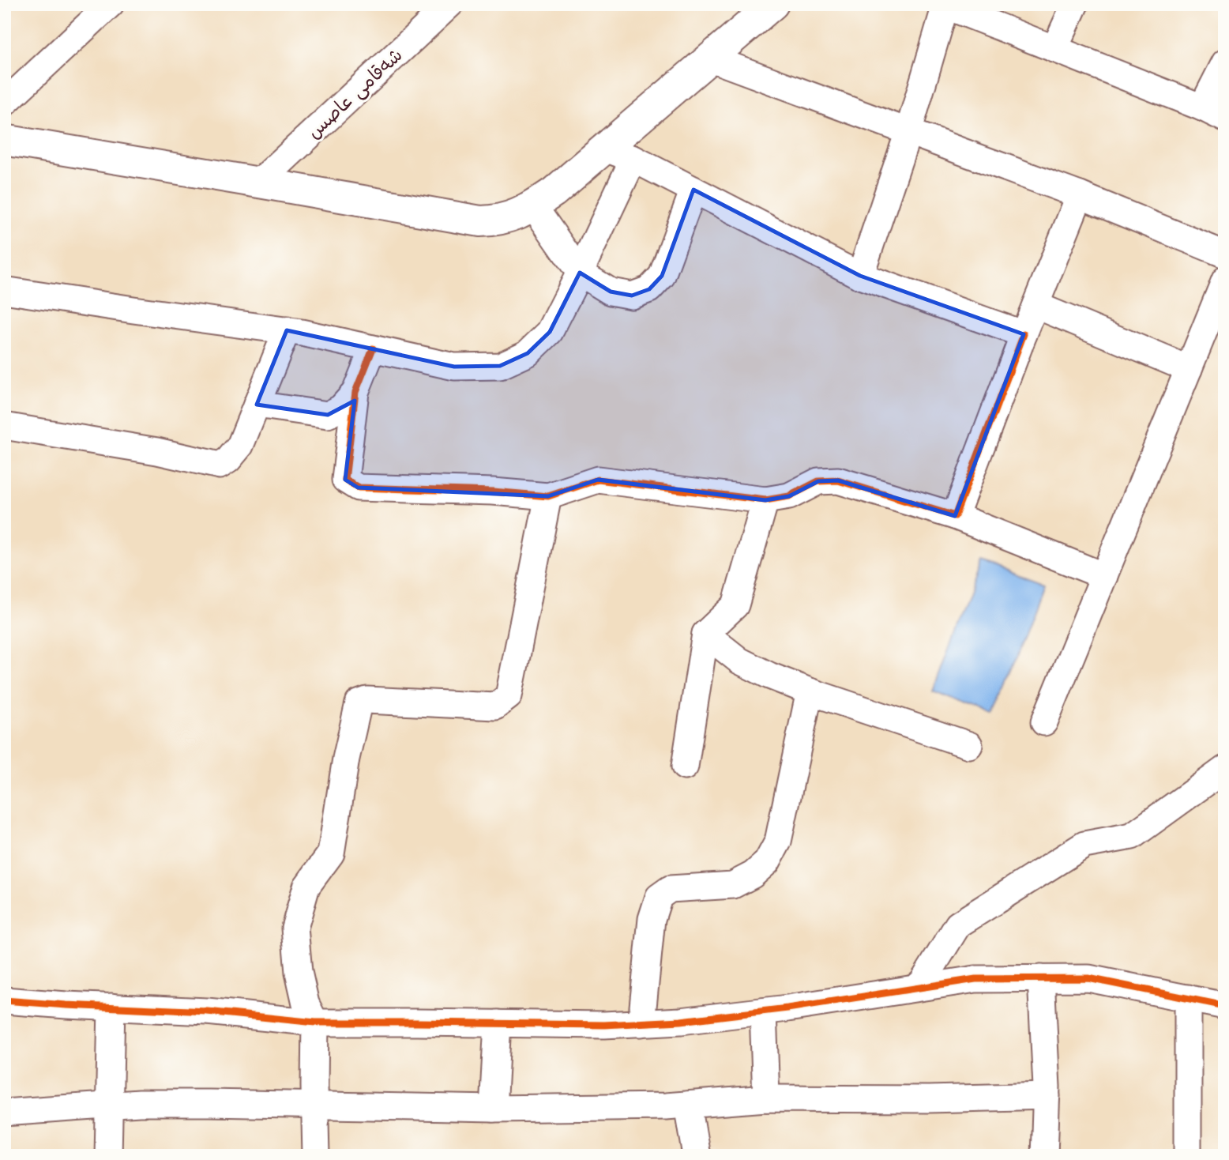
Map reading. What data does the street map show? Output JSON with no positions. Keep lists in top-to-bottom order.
{
  "streets": {
    "street": ["شه‌قامی عاصس"]
  }
}
